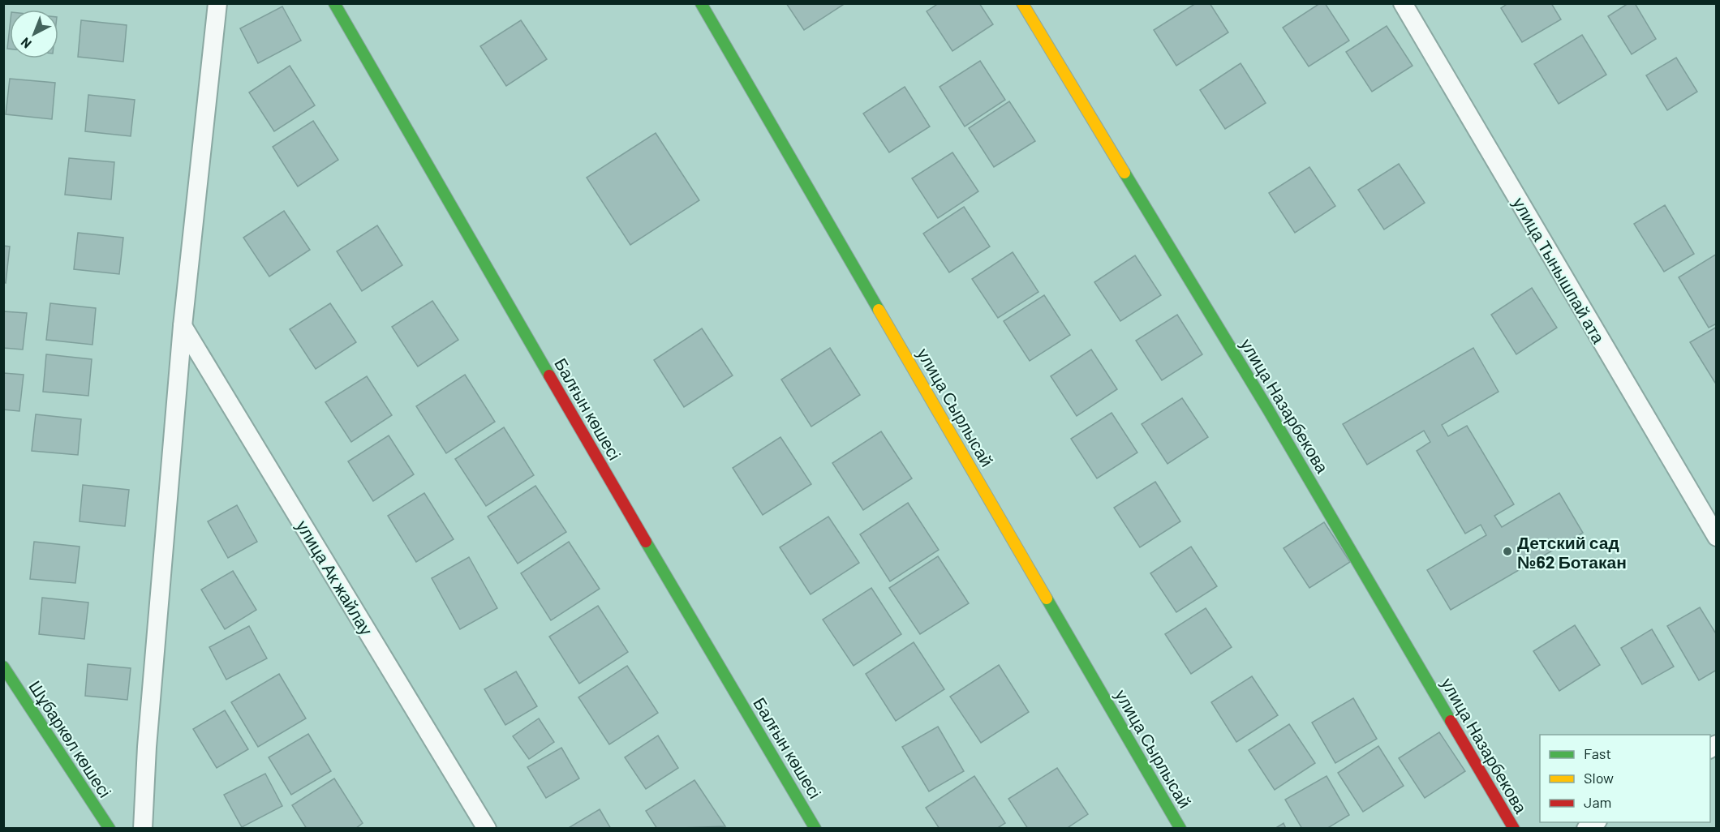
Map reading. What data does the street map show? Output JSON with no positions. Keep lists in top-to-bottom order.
{
  "streets": {
    "street": [
      "улица Тынышпай ата",
      "улица Назарбекова",
      "улица Сырлысай",
      "Балғын көшесі",
      "улица Ак жайлау",
      "Шұбаркөл көшесі"
    ]
  },
  "places": ["Детский сад №62 Ботакан"],
  "legend": ["Fast", "Slow", "Jam"],
  "north": "bottom left"
}
